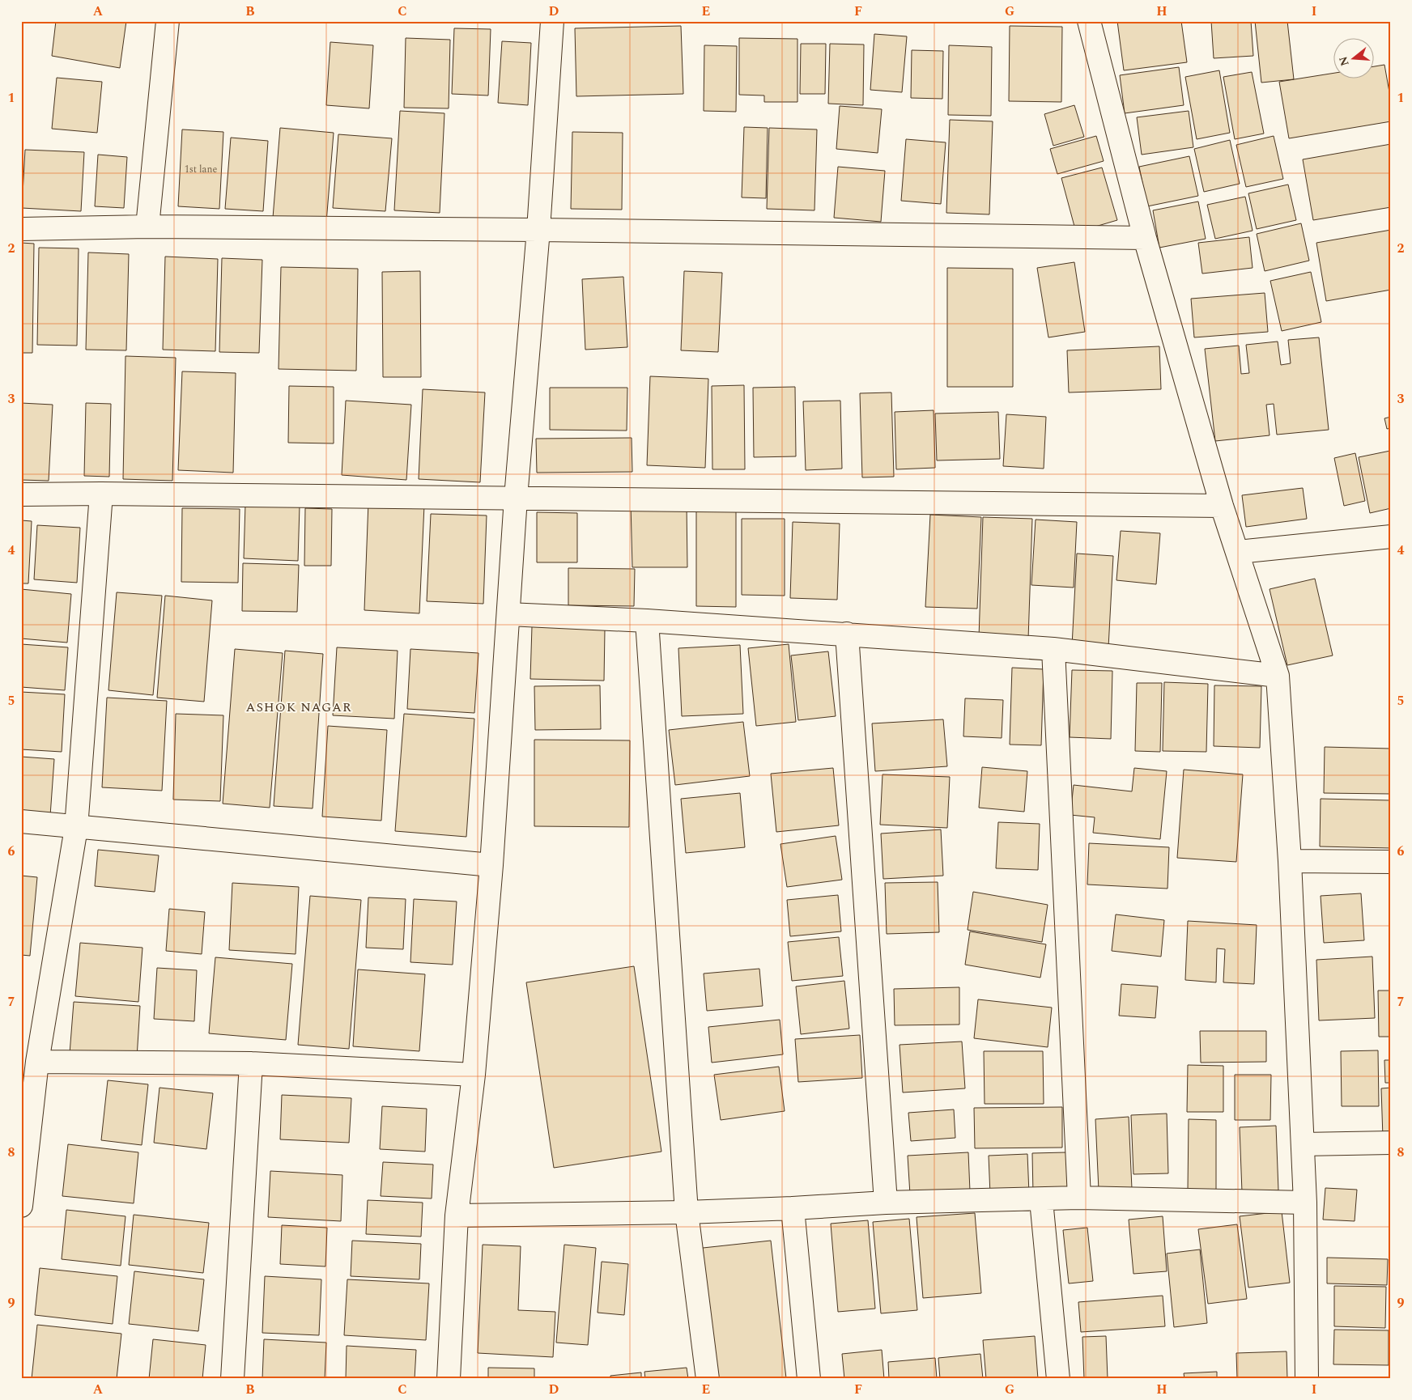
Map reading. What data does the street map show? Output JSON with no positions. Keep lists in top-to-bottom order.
{
  "districts": ["ASHOK NAGAR"],
  "house_numbers": ["1st lane"],
  "north": "left",
  "grid": {
    "columns": [
      "A",
      "B",
      "C",
      "D",
      "E",
      "F",
      "G",
      "H",
      "I"
    ],
    "rows": [
      "1",
      "2",
      "3",
      "4",
      "5",
      "6",
      "7",
      "8",
      "9"
    ]
  }
}
